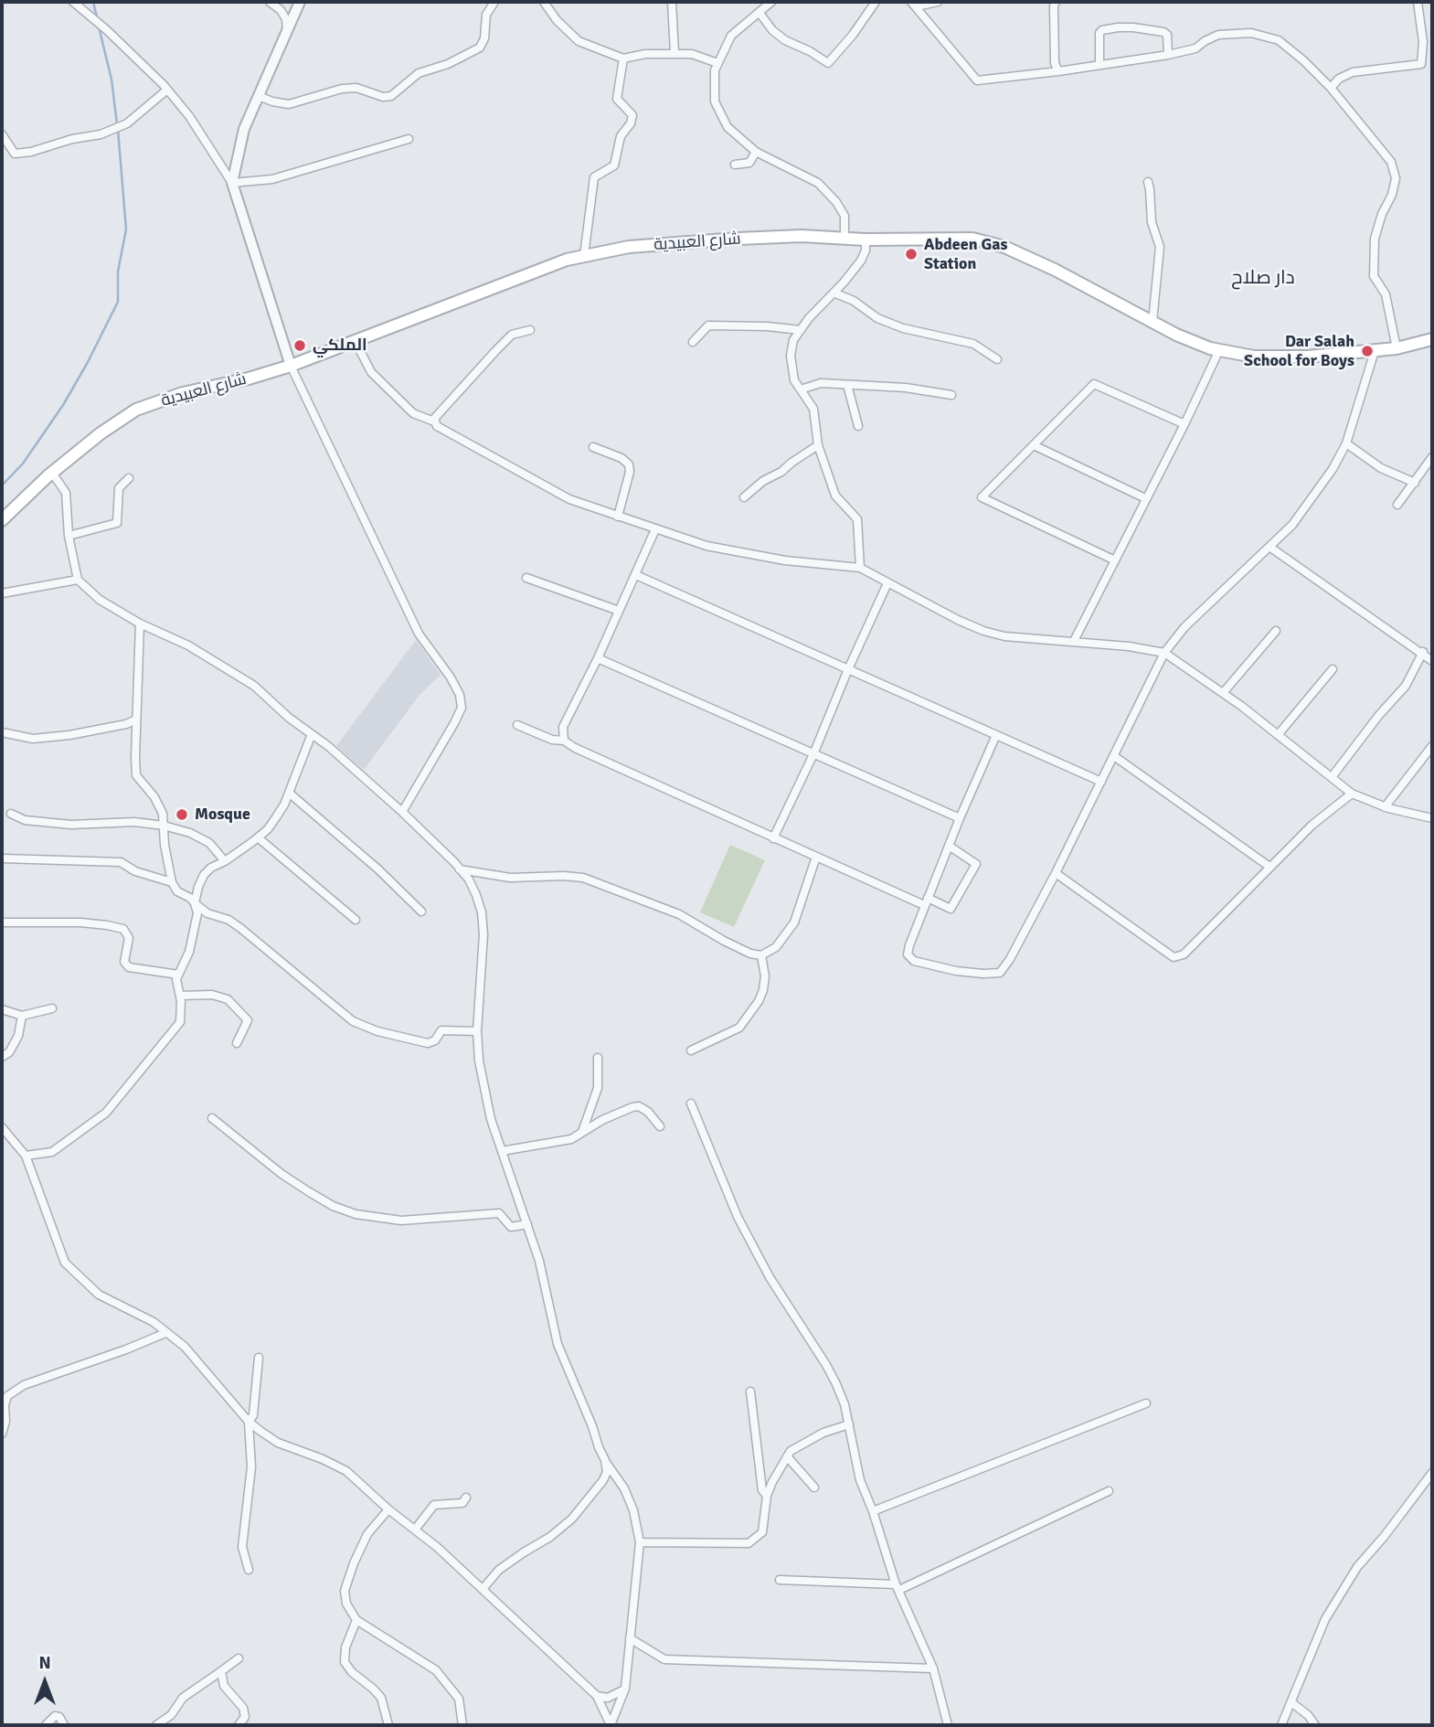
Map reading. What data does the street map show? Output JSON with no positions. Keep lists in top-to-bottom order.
{
  "streets": {
    "main road": ["شارع العبيدية"]
  },
  "districts": ["دار صلاح"],
  "places": [
    "Abdeen Gas Station",
    "الملكي",
    "Dar Salah School for Boys",
    "Mosque"
  ],
  "north": "top"
}
